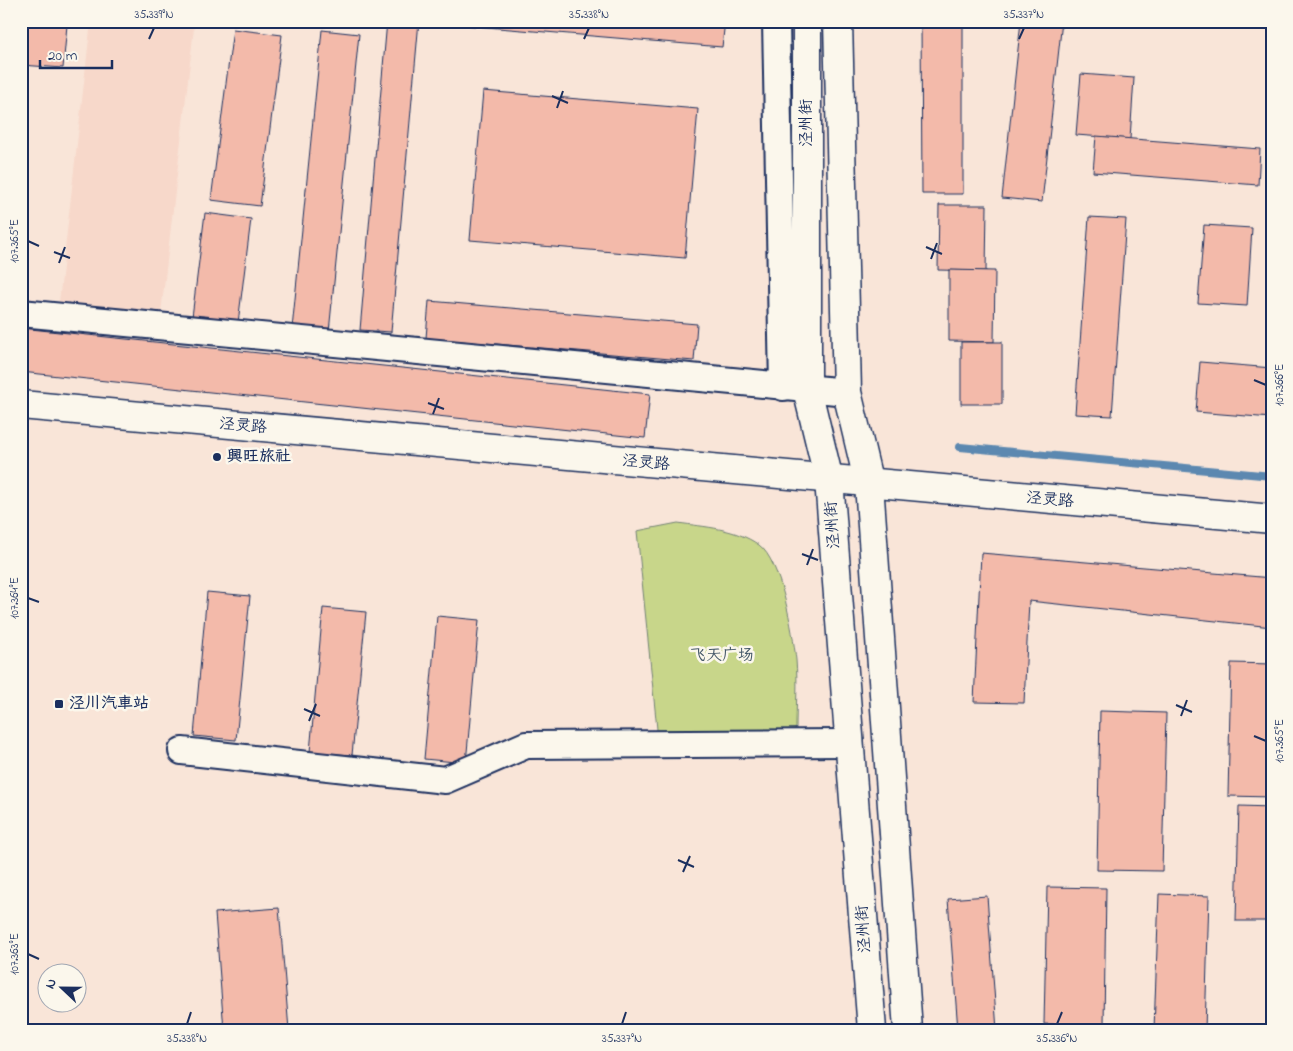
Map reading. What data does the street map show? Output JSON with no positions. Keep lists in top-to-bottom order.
{
  "streets": {
    "main road": ["泾州街", "泾灵路"]
  },
  "crossings": [
    ["泾州街", "泾灵路"]
  ],
  "parks": ["飞天广场"],
  "places": {
    "other": ["興旺旅社"],
    "transit": ["泾川汽車站"]
  },
  "scale_bar": "20 m",
  "north": "left",
  "coordinates": [
    "35.339°N",
    "35.338°N",
    "35.337°N",
    "107.365°E",
    "107.366°E",
    "107.364°E",
    "107.363°E",
    "35.336°N"
  ]
}
